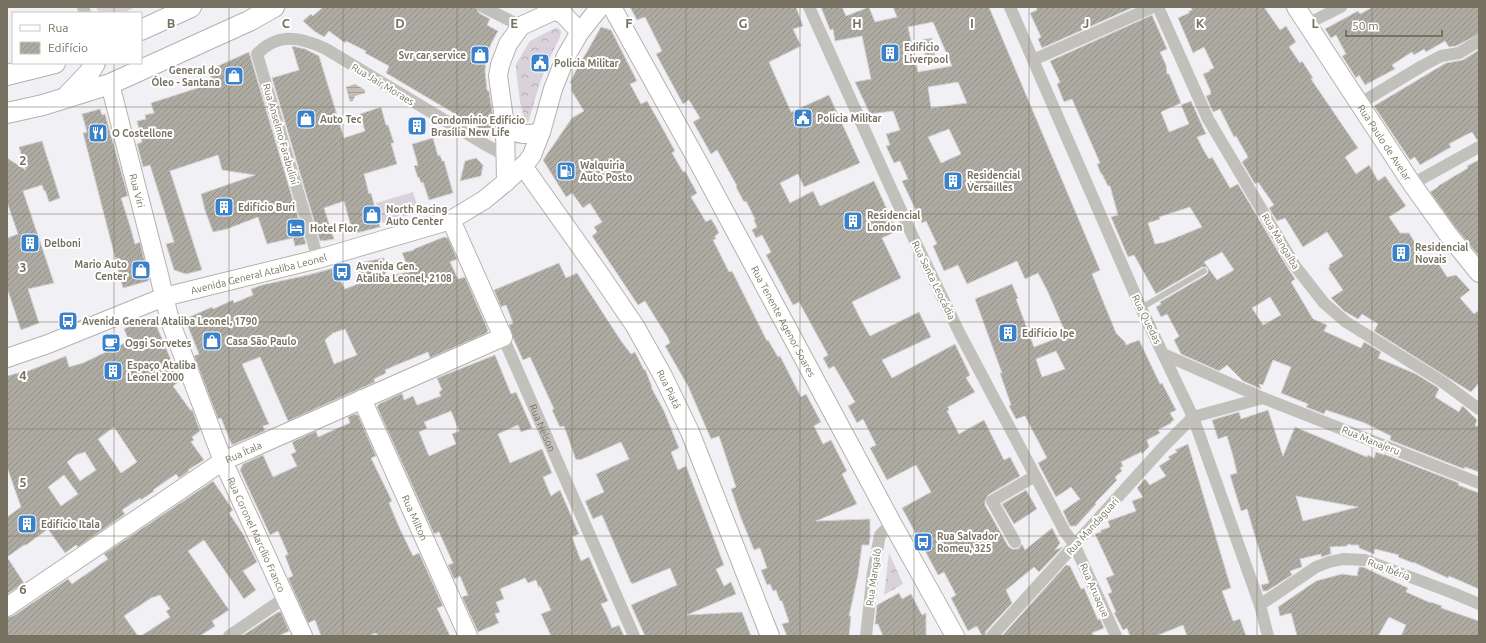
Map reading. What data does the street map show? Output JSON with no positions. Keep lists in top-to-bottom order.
{
  "streets": {
    "main road": [
      "Rua Paulo de Avelar",
      "Rua Viri",
      "Avenida General Ataliba Leonel",
      "Rua Tenente Agenor Soares",
      "Rua Piatá",
      "Rua Nelson",
      "Rua Ítala",
      "Rua Milton",
      "Rua Coronel Marcílio Franco"
    ],
    "street": [
      "Rua Jair Moraes",
      "Rua Anselmo Farabulini",
      "Rua Mangaíba",
      "Rua Santa Leocádia",
      "Rua Quedas",
      "Rua Manajeru",
      "Rua Mandaguari",
      "Rua Ibéria",
      "Rua Mangalô",
      "Rua Aruaque"
    ]
  },
  "crossings": [
    ["Rua Jair Moraes", "Rua Anselmo Farabulini"],
    ["Rua Anselmo Farabulini", "Avenida General Ataliba Leonel"],
    ["Rua Viri", "Avenida General Ataliba Leonel"],
    ["Rua Viri", "Rua Coronel Marcílio Franco"],
    ["Avenida General Ataliba Leonel", "Rua Piatá"],
    ["Avenida General Ataliba Leonel", "Rua Nelson"],
    ["Avenida General Ataliba Leonel", "Rua Coronel Marcílio Franco"],
    ["Rua Santa Leocádia", "Rua Mandaguari"],
    ["Rua Santa Leocádia", "Rua Aruaque"],
    ["Rua Quedas", "Rua Manajeru"],
    ["Rua Quedas", "Rua Mandaguari"],
    ["Rua Quedas", "Rua Ibéria"],
    ["Rua Tenente Agenor Soares", "Rua Mangalô"],
    ["Rua Nelson", "Rua Ítala"],
    ["Rua Ítala", "Rua Milton"],
    ["Rua Ítala", "Rua Coronel Marcílio Franco"],
    ["Rua Mandaguari", "Rua Aruaque"]
  ],
  "places": {
    "building": [
      "Edifício Liverpool",
      "Condomínio Edifício Brasília New Life",
      "Residencial Versailles",
      "Edifício Buri",
      "Residencial London",
      "Delboni",
      "Residencial Novais",
      "Edifício Ipe",
      "Espaço Ataliba Leonel 2000",
      "Edifício Itala"
    ],
    "shop": [
      "Svr car service",
      "General do Óleo - Santana",
      "Auto Tec",
      "North Racing Auto Center",
      "Mario Auto Center",
      "Casa São Paulo"
    ],
    "public building": ["Policia Militar", "Polícia Militar"],
    "restaurant": ["O Costellone"],
    "fuel station": ["Walquiria Auto Posto"],
    "hotel": ["Hotel Flor"],
    "bus stop": ["Avenida Gen. Ataliba Leonel, 2108", "Avenida General Ataliba Leonel, 1790", "Rua Salvador Romeu, 325"],
    "cafe": ["Oggi Sorvetes"]
  },
  "legend": ["Rua", "Edifício"],
  "scale_bar": "50 m",
  "grid": {
    "columns": [
      "B",
      "C",
      "D",
      "E",
      "F",
      "G",
      "H",
      "I",
      "J",
      "K",
      "L"
    ],
    "rows": [
      "2",
      "3",
      "4",
      "5",
      "6"
    ]
  }
}
